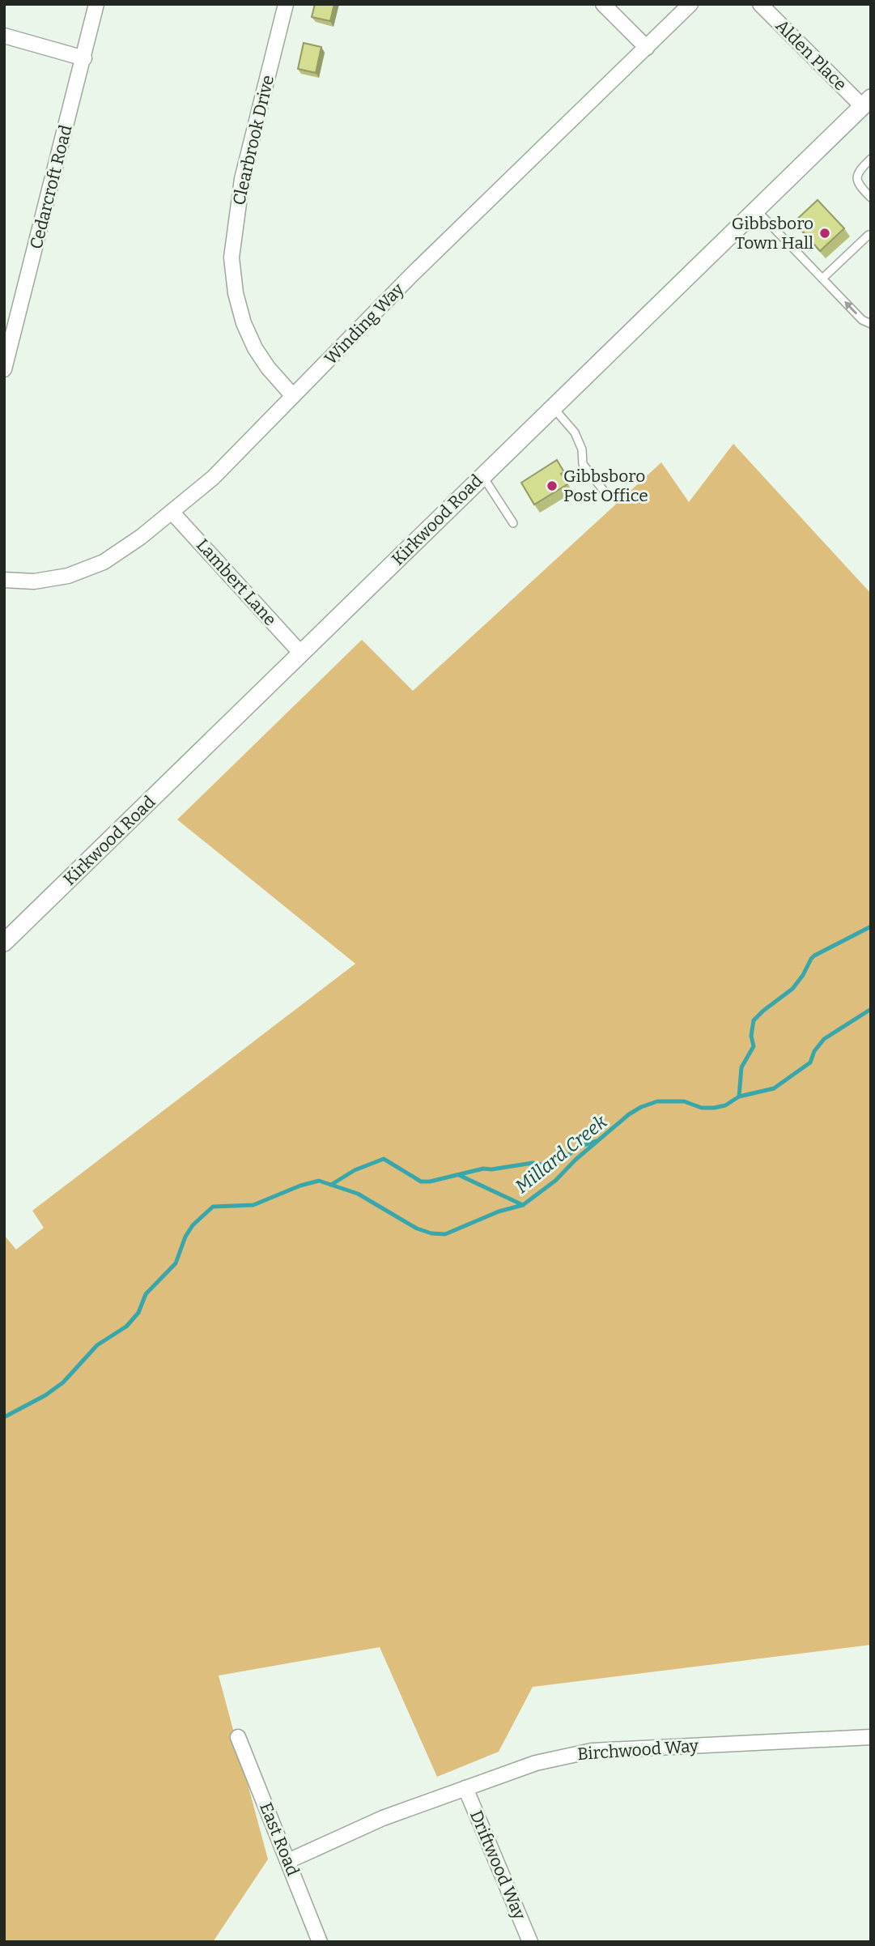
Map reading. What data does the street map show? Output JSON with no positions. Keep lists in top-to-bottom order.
{
  "streets": {
    "street": [
      "Alden Place",
      "Clearbrook Drive",
      "Cedarcroft Road",
      "Winding Way",
      "Kirkwood Road",
      "Lambert Lane",
      "Birchwood Way",
      "East Road",
      "Driftwood Way"
    ]
  },
  "crossings": [
    ["Alden Place", "Kirkwood Road"],
    ["Clearbrook Drive", "Winding Way"],
    ["Winding Way", "Lambert Lane"],
    ["Kirkwood Road", "Lambert Lane"],
    ["Birchwood Way", "East Road"],
    ["Birchwood Way", "Driftwood Way"]
  ],
  "water": ["Millard Creek"],
  "places": ["Gibbsboro Town Hall", "Gibbsboro Post Office"]
}
